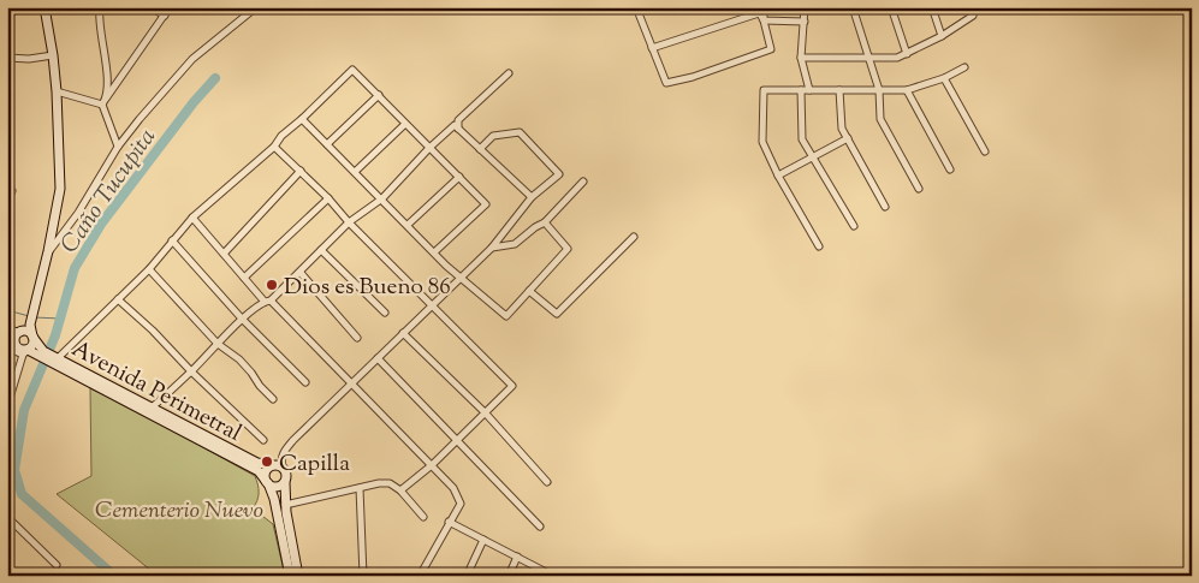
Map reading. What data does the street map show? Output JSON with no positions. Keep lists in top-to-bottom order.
{
  "streets": {
    "street": ["Avenida Perimetral"]
  },
  "water": ["Caño Tucupita"],
  "parks": ["Cementerio Nuevo"],
  "places": ["Dios es Bueno 86", "Capilla"]
}
